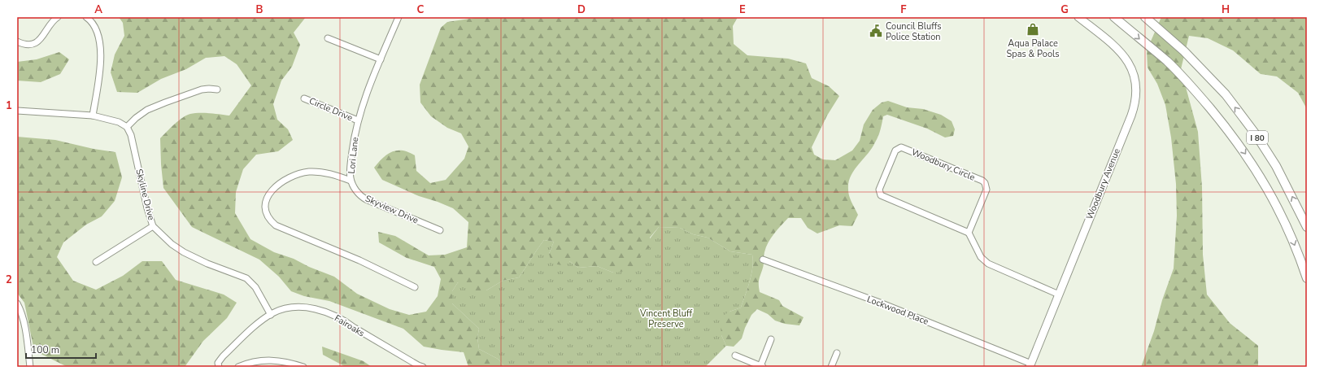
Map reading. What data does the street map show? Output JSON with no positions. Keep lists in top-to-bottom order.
{
  "streets": {
    "highway": ["I 80"],
    "main road": ["Woodbury Avenue"],
    "street": [
      "Circle Drive",
      "Lori Lane",
      "Woodbury Circle",
      "Skyline Drive",
      "Skyview Drive",
      "Lockwood Place",
      "Fairoaks"
    ]
  },
  "crossings": [
    ["Circle Drive", "Lori Lane"],
    ["Lori Lane", "Skyview Drive"],
    ["Woodbury Avenue", "Lockwood Place"],
    ["Skyline Drive", "Fairoaks"]
  ],
  "parks": ["Vincent Bluff Preserve"],
  "places": {
    "shop": ["Aqua Palace Spas & Pools"],
    "public building": ["Council Bluffs Police Station"]
  },
  "scale_bar": "100 m",
  "grid": {
    "columns": [
      "A",
      "B",
      "C",
      "D",
      "E",
      "F",
      "G",
      "H"
    ],
    "rows": ["1", "2"]
  }
}
